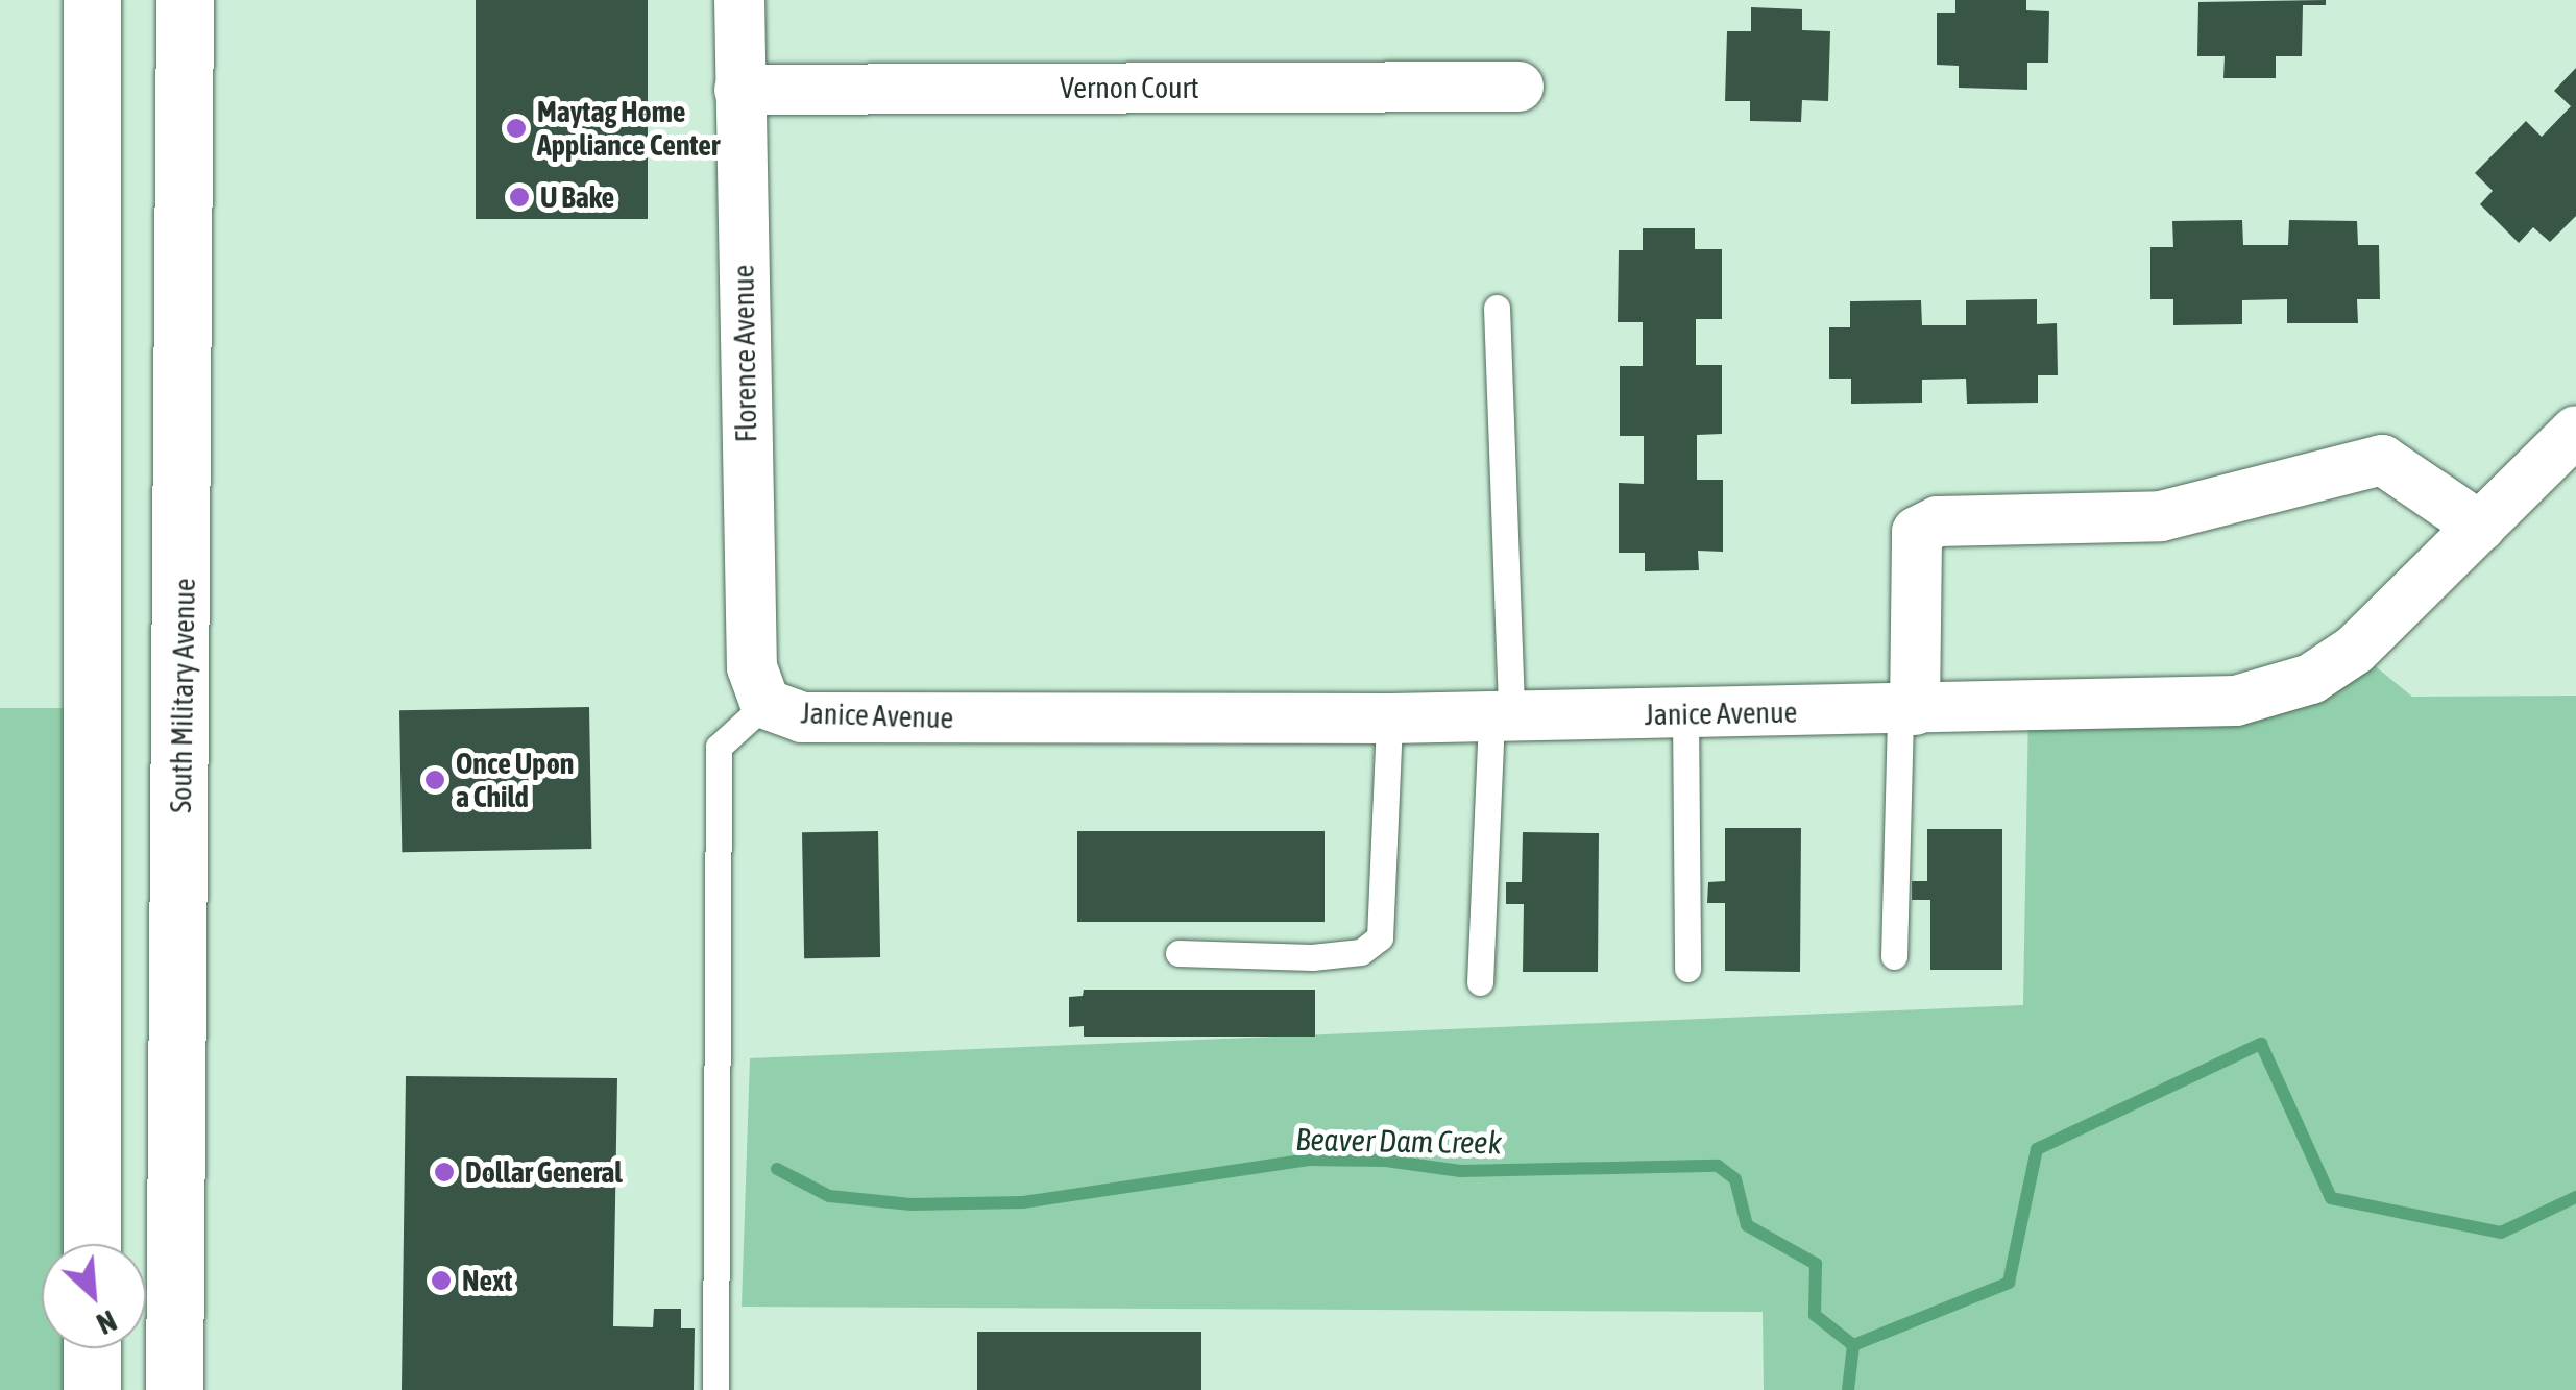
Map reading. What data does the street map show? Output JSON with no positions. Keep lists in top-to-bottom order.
{
  "streets": {
    "main road": ["South Military Avenue"],
    "street": ["Vernon Court", "Florence Avenue", "Janice Avenue"]
  },
  "crossings": [
    ["Vernon Court", "Florence Avenue"],
    ["Florence Avenue", "Janice Avenue"]
  ],
  "water": ["Beaver Dam Creek"],
  "places": [
    "Maytag Home Appliance Center",
    "U Bake",
    "Once Upon a Child",
    "Dollar General",
    "Next"
  ],
  "north": "bottom right"
}
